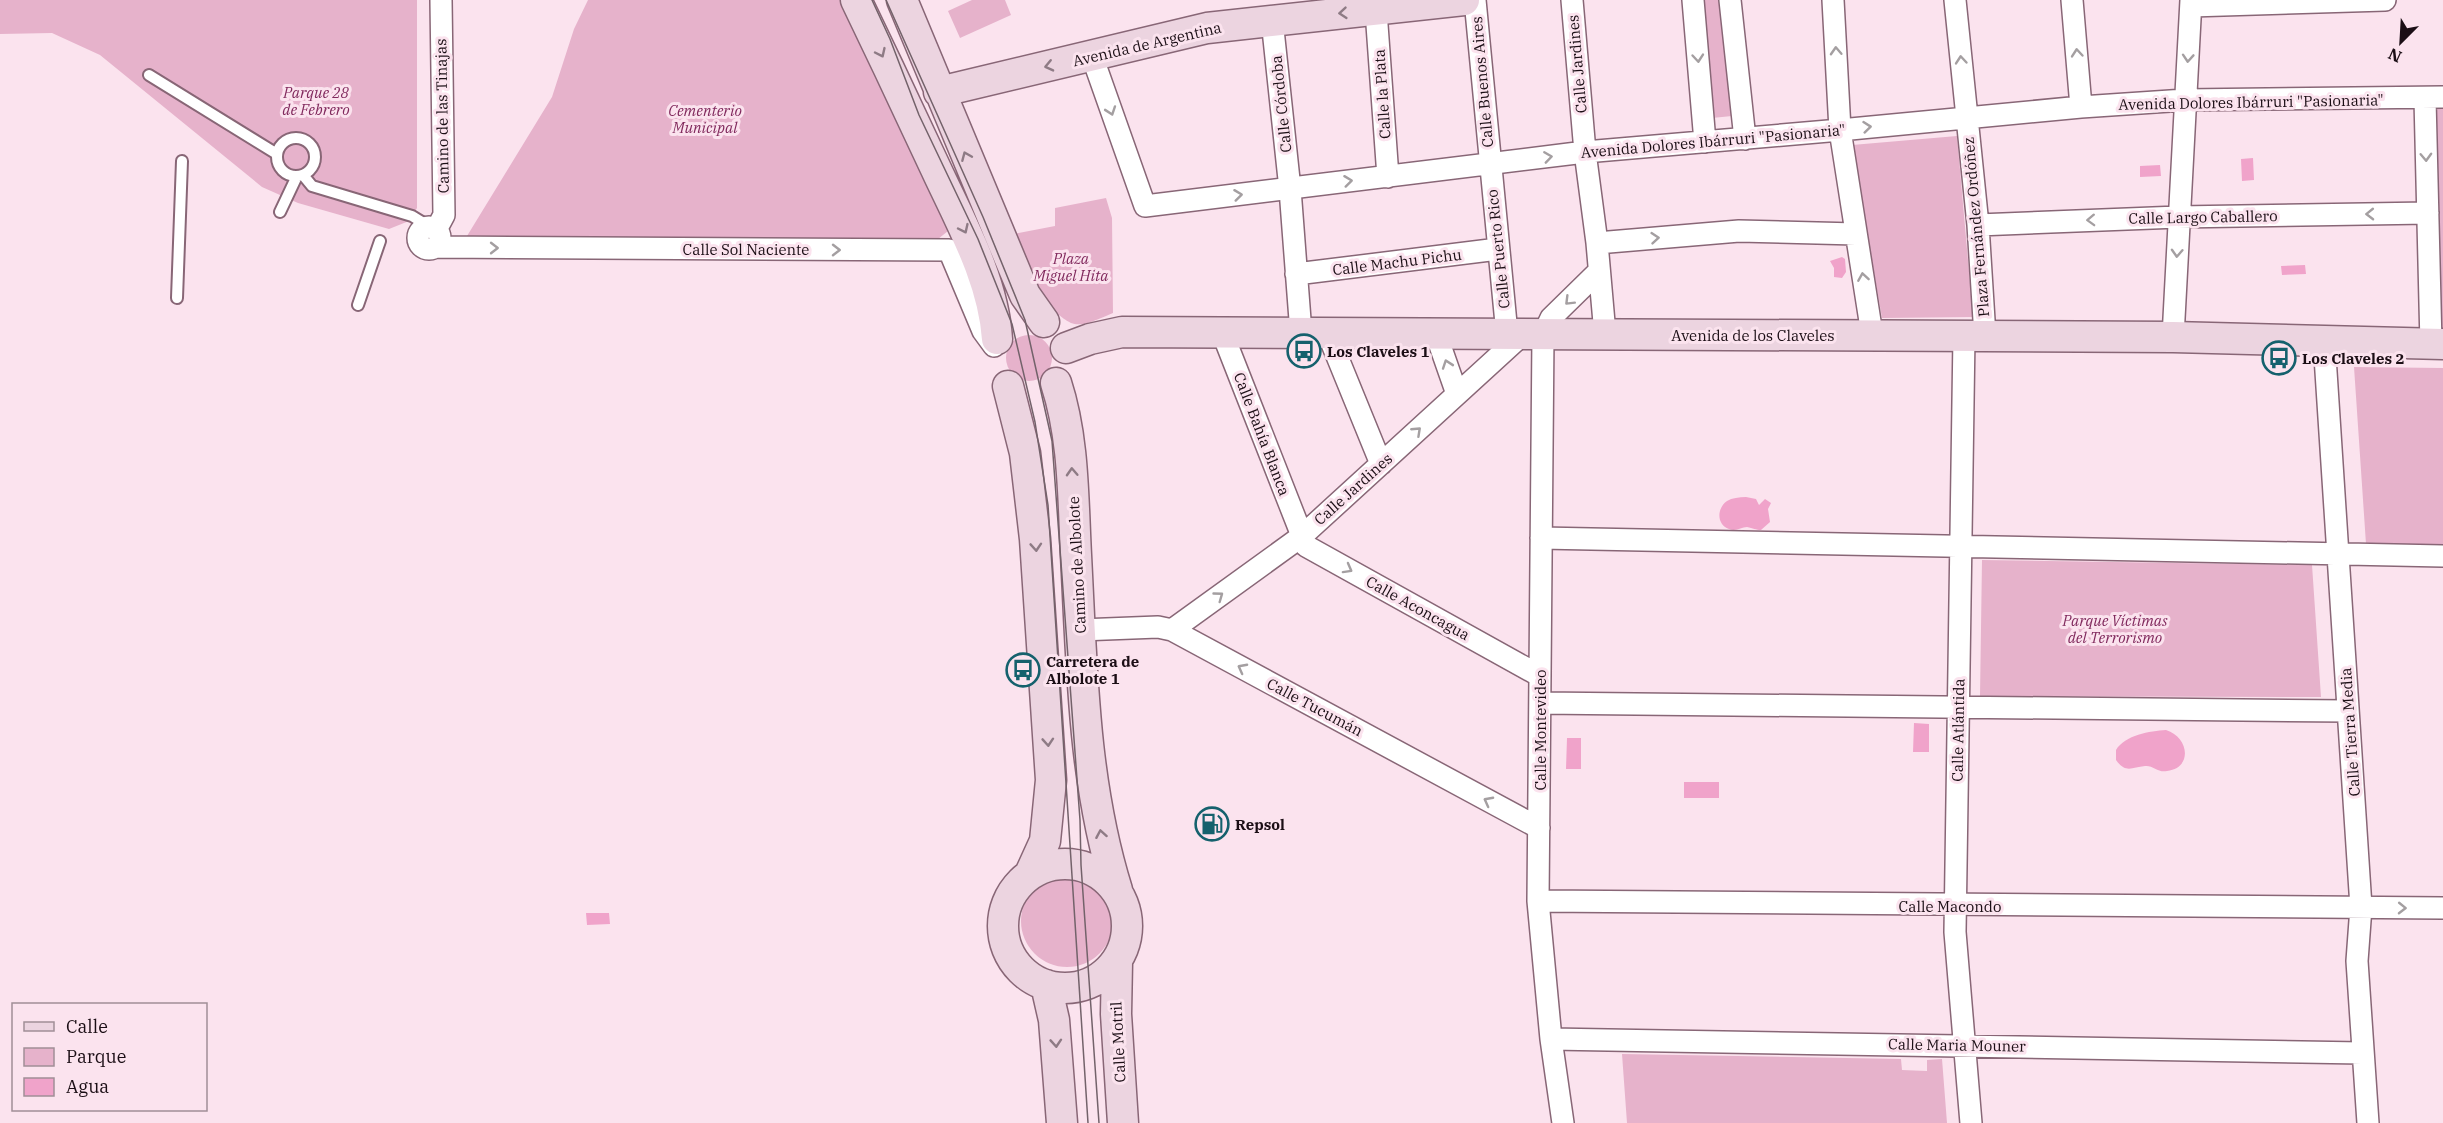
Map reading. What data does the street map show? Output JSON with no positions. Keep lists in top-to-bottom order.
{
  "streets": {
    "street": [
      "Avenida de Argentina",
      "Calle Jardines",
      "Calle Buenos Aires",
      "Calle la Plata",
      "Avenida Dolores Ibárruri \"Pasionaria\"",
      "Calle Córdoba",
      "Camino de las Tinajas",
      "Calle Largo Caballero",
      "Plaza Fernández Ordóñez",
      "Calle Sol Naciente",
      "Calle Puerto Rico",
      "Calle Machu Pichu",
      "Avenida de los Claveles",
      "Calle Bahía Blanca",
      "Camino de Albolote",
      "Calle Aconcagua",
      "Calle Tucumán",
      "Calle Montevideo",
      "Calle Atlántida",
      "Calle Tierra Media",
      "Calle Macondo",
      "Calle Motril",
      "Calle Maria Mouner"
    ]
  },
  "crossings": [
    ["Avenida de Argentina", "Calle la Plata"],
    ["Avenida de Argentina", "Avenida Dolores Ibárruri \"Pasionaria\""],
    ["Avenida de Argentina", "Calle Córdoba"],
    ["Calle Jardines", "Avenida Dolores Ibárruri \"Pasionaria\""],
    ["Calle Jardines", "Calle Córdoba"],
    ["Calle Jardines", "Calle Puerto Rico"],
    ["Calle Jardines", "Avenida de los Claveles"],
    ["Calle Jardines", "Calle Bahía Blanca"],
    ["Calle Jardines", "Calle Aconcagua"],
    ["Calle Jardines", "Calle Tucumán"],
    ["Calle Jardines", "Calle Montevideo"],
    ["Calle Buenos Aires", "Avenida Dolores Ibárruri \"Pasionaria\""],
    ["Calle Buenos Aires", "Calle Puerto Rico"],
    ["Calle la Plata", "Avenida Dolores Ibárruri \"Pasionaria\""],
    ["Avenida Dolores Ibárruri \"Pasionaria\"", "Calle Córdoba"],
    ["Avenida Dolores Ibárruri \"Pasionaria\"", "Plaza Fernández Ordóñez"],
    ["Avenida Dolores Ibárruri \"Pasionaria\"", "Calle Puerto Rico"],
    ["Calle Córdoba", "Calle Machu Pichu"],
    ["Calle Córdoba", "Avenida de los Claveles"],
    ["Camino de las Tinajas", "Calle Sol Naciente"],
    ["Calle Largo Caballero", "Plaza Fernández Ordóñez"],
    ["Plaza Fernández Ordóñez", "Avenida de los Claveles"],
    ["Plaza Fernández Ordóñez", "Calle Atlántida"],
    ["Calle Sol Naciente", "Avenida de los Claveles"],
    ["Calle Sol Naciente", "Camino de Albolote"],
    ["Calle Puerto Rico", "Calle Machu Pichu"],
    ["Calle Puerto Rico", "Avenida de los Claveles"],
    ["Calle Puerto Rico", "Calle Montevideo"],
    ["Avenida de los Claveles", "Calle Bahía Blanca"],
    ["Avenida de los Claveles", "Camino de Albolote"],
    ["Avenida de los Claveles", "Calle Montevideo"],
    ["Avenida de los Claveles", "Calle Atlántida"],
    ["Avenida de los Claveles", "Calle Tierra Media"],
    ["Calle Bahía Blanca", "Calle Aconcagua"],
    ["Camino de Albolote", "Calle Tucumán"],
    ["Camino de Albolote", "Calle Motril"],
    ["Calle Aconcagua", "Calle Montevideo"],
    ["Calle Tucumán", "Calle Montevideo"],
    ["Calle Montevideo", "Calle Macondo"],
    ["Calle Montevideo", "Calle Maria Mouner"],
    ["Calle Atlántida", "Calle Macondo"],
    ["Calle Atlántida", "Calle Maria Mouner"],
    ["Calle Tierra Media", "Calle Macondo"],
    ["Calle Tierra Media", "Calle Maria Mouner"]
  ],
  "one_way": [
    "Avenida de Argentina",
    "Avenida Dolores Ibárruri \"Pasionaria\"",
    "Calle Largo Caballero",
    "Calle Sol Naciente",
    "Calle Aconcagua",
    "Calle Tucumán"
  ],
  "parks": [
    "Parque 28 de Febrero",
    "Cementerio Municipal",
    "Plaza Miguel Hita",
    "Parque Víctimas del Terrorismo"
  ],
  "places": {
    "bus stop": ["Los Claveles 1", "Los Claveles 2", "Carretera de Albolote 1"],
    "fuel station": ["Repsol"]
  },
  "legend": ["Calle", "Parque", "Agua"],
  "north": "bottom left"
}
